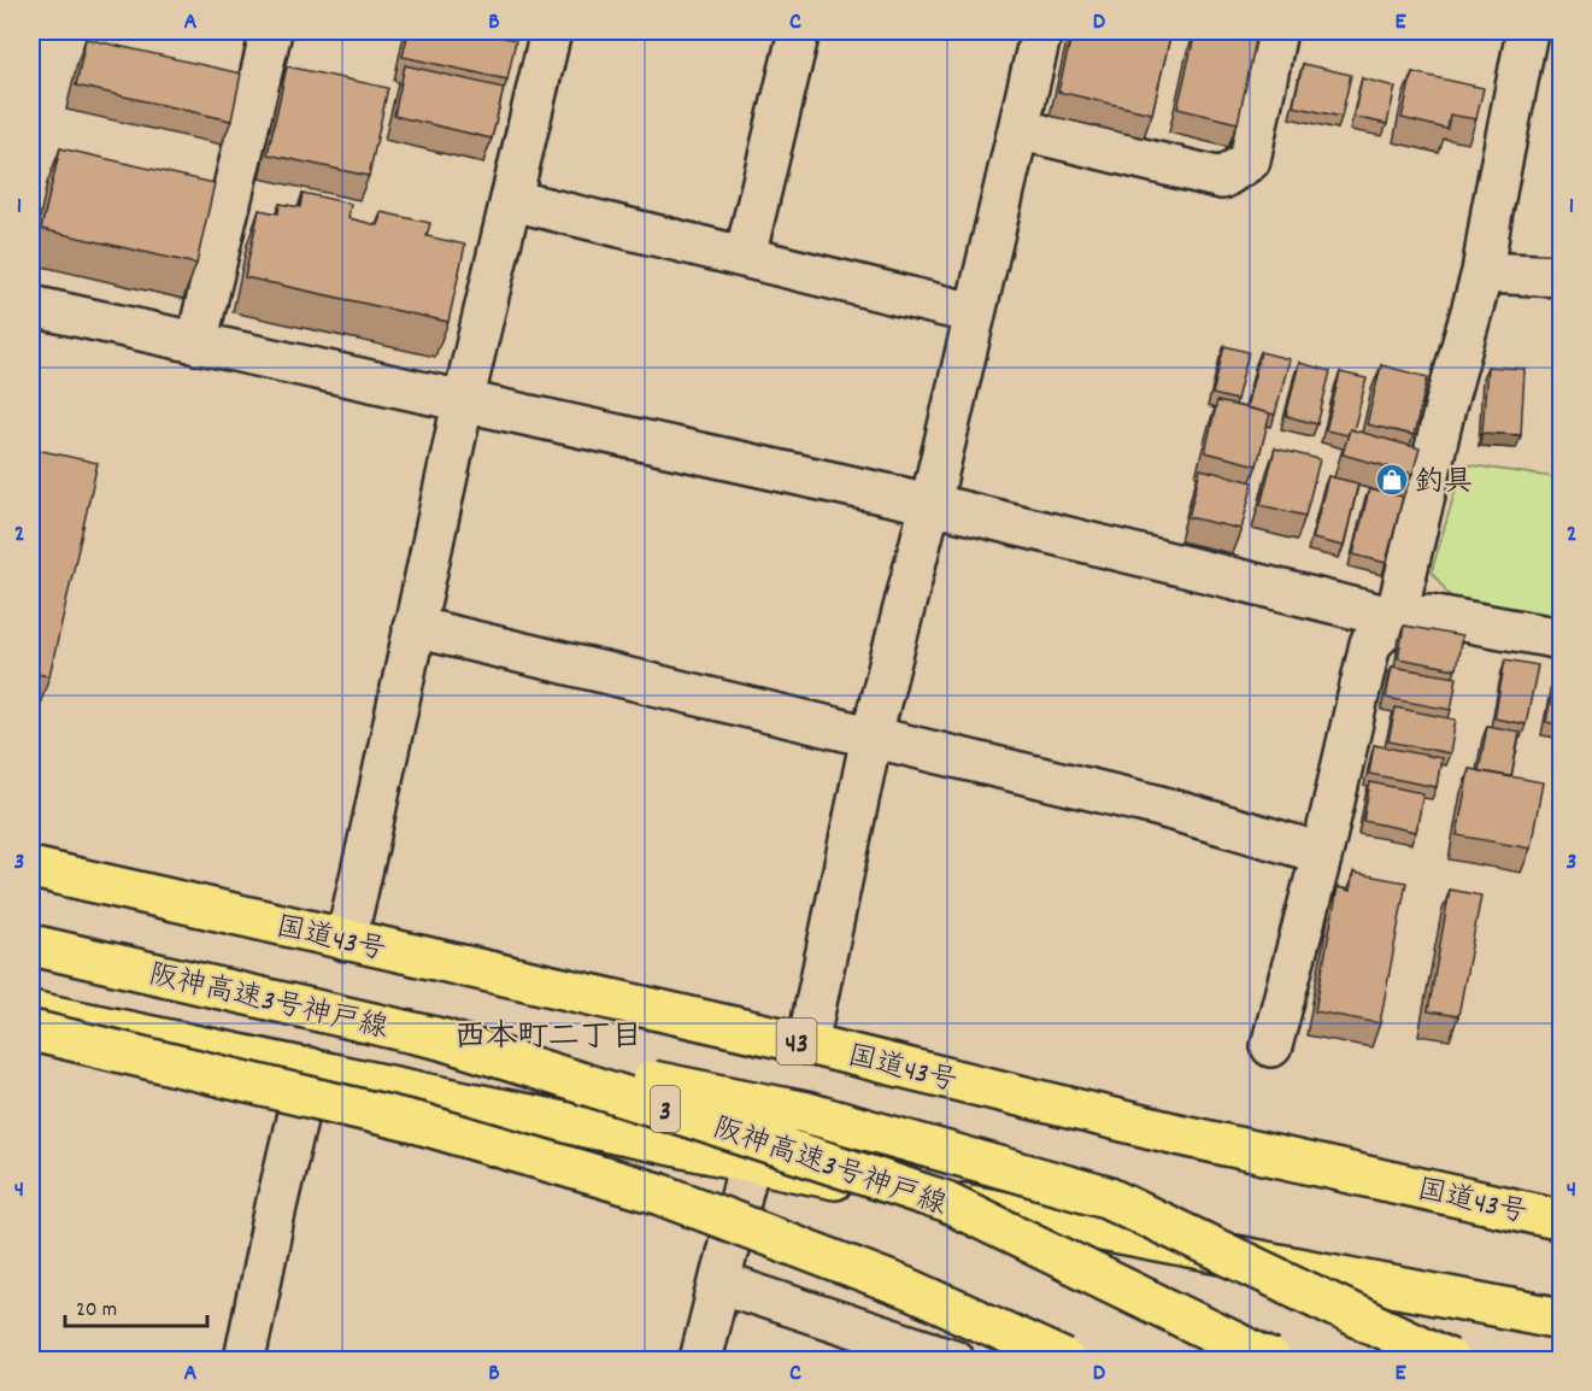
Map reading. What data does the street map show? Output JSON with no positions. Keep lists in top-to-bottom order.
{
  "streets": {
    "highway": [
      "国道43号",
      "阪神高速3号神戸線",
      "43",
      "3"
    ]
  },
  "districts": ["西本町二丁目"],
  "places": {
    "shop": ["釣具"]
  },
  "scale_bar": "20 m",
  "grid": {
    "columns": [
      "A",
      "B",
      "C",
      "D",
      "E"
    ],
    "rows": [
      "1",
      "2",
      "3",
      "4"
    ]
  }
}
